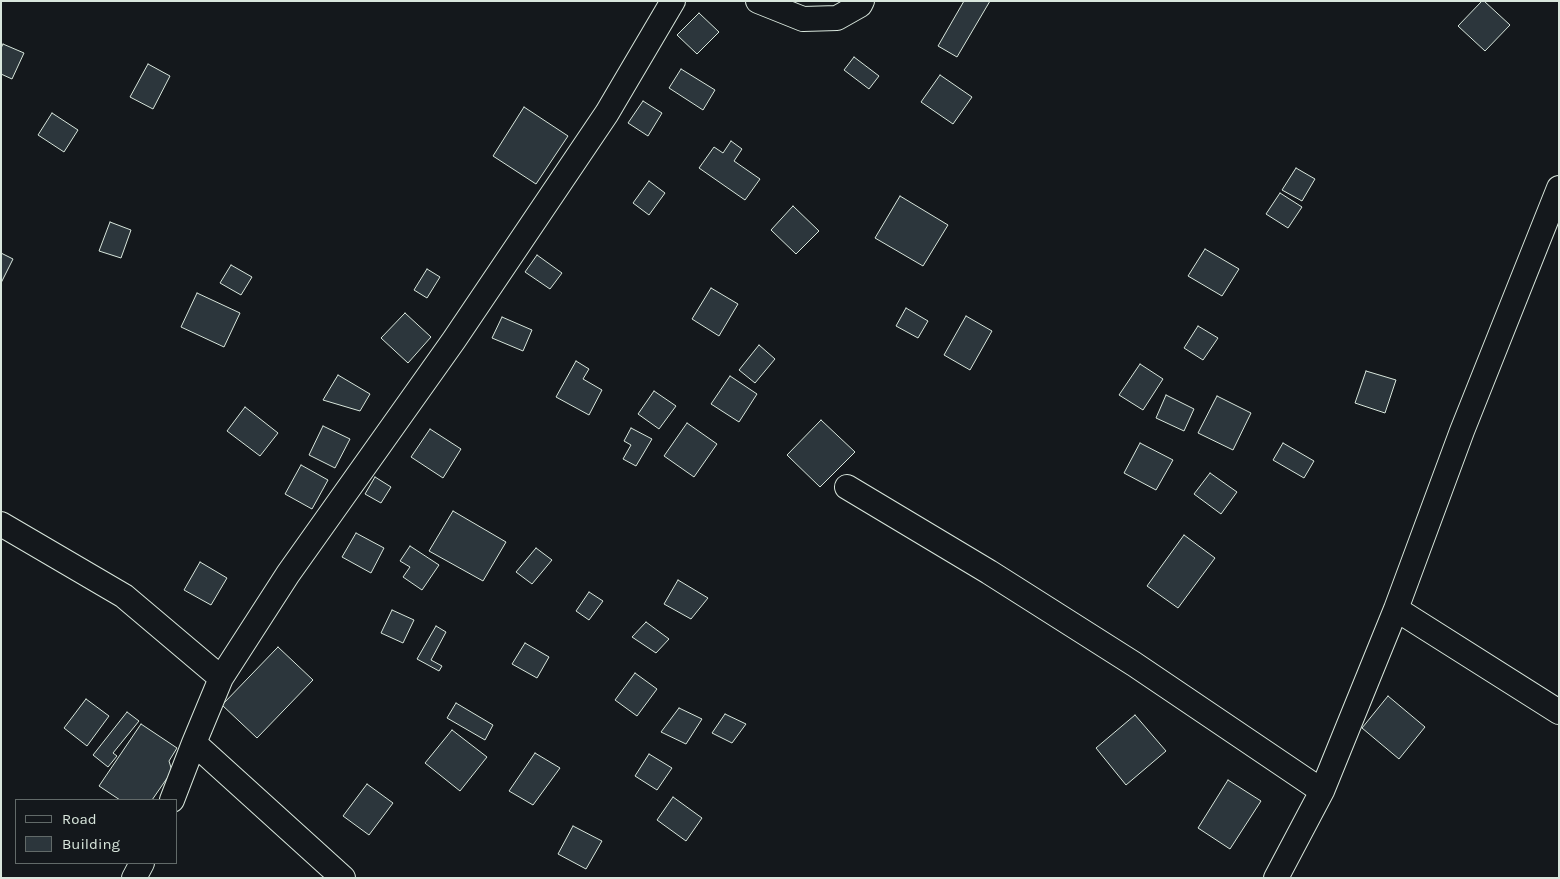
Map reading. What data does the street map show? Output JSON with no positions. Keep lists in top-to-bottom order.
{
  "legend": ["Road", "Building"]
}
